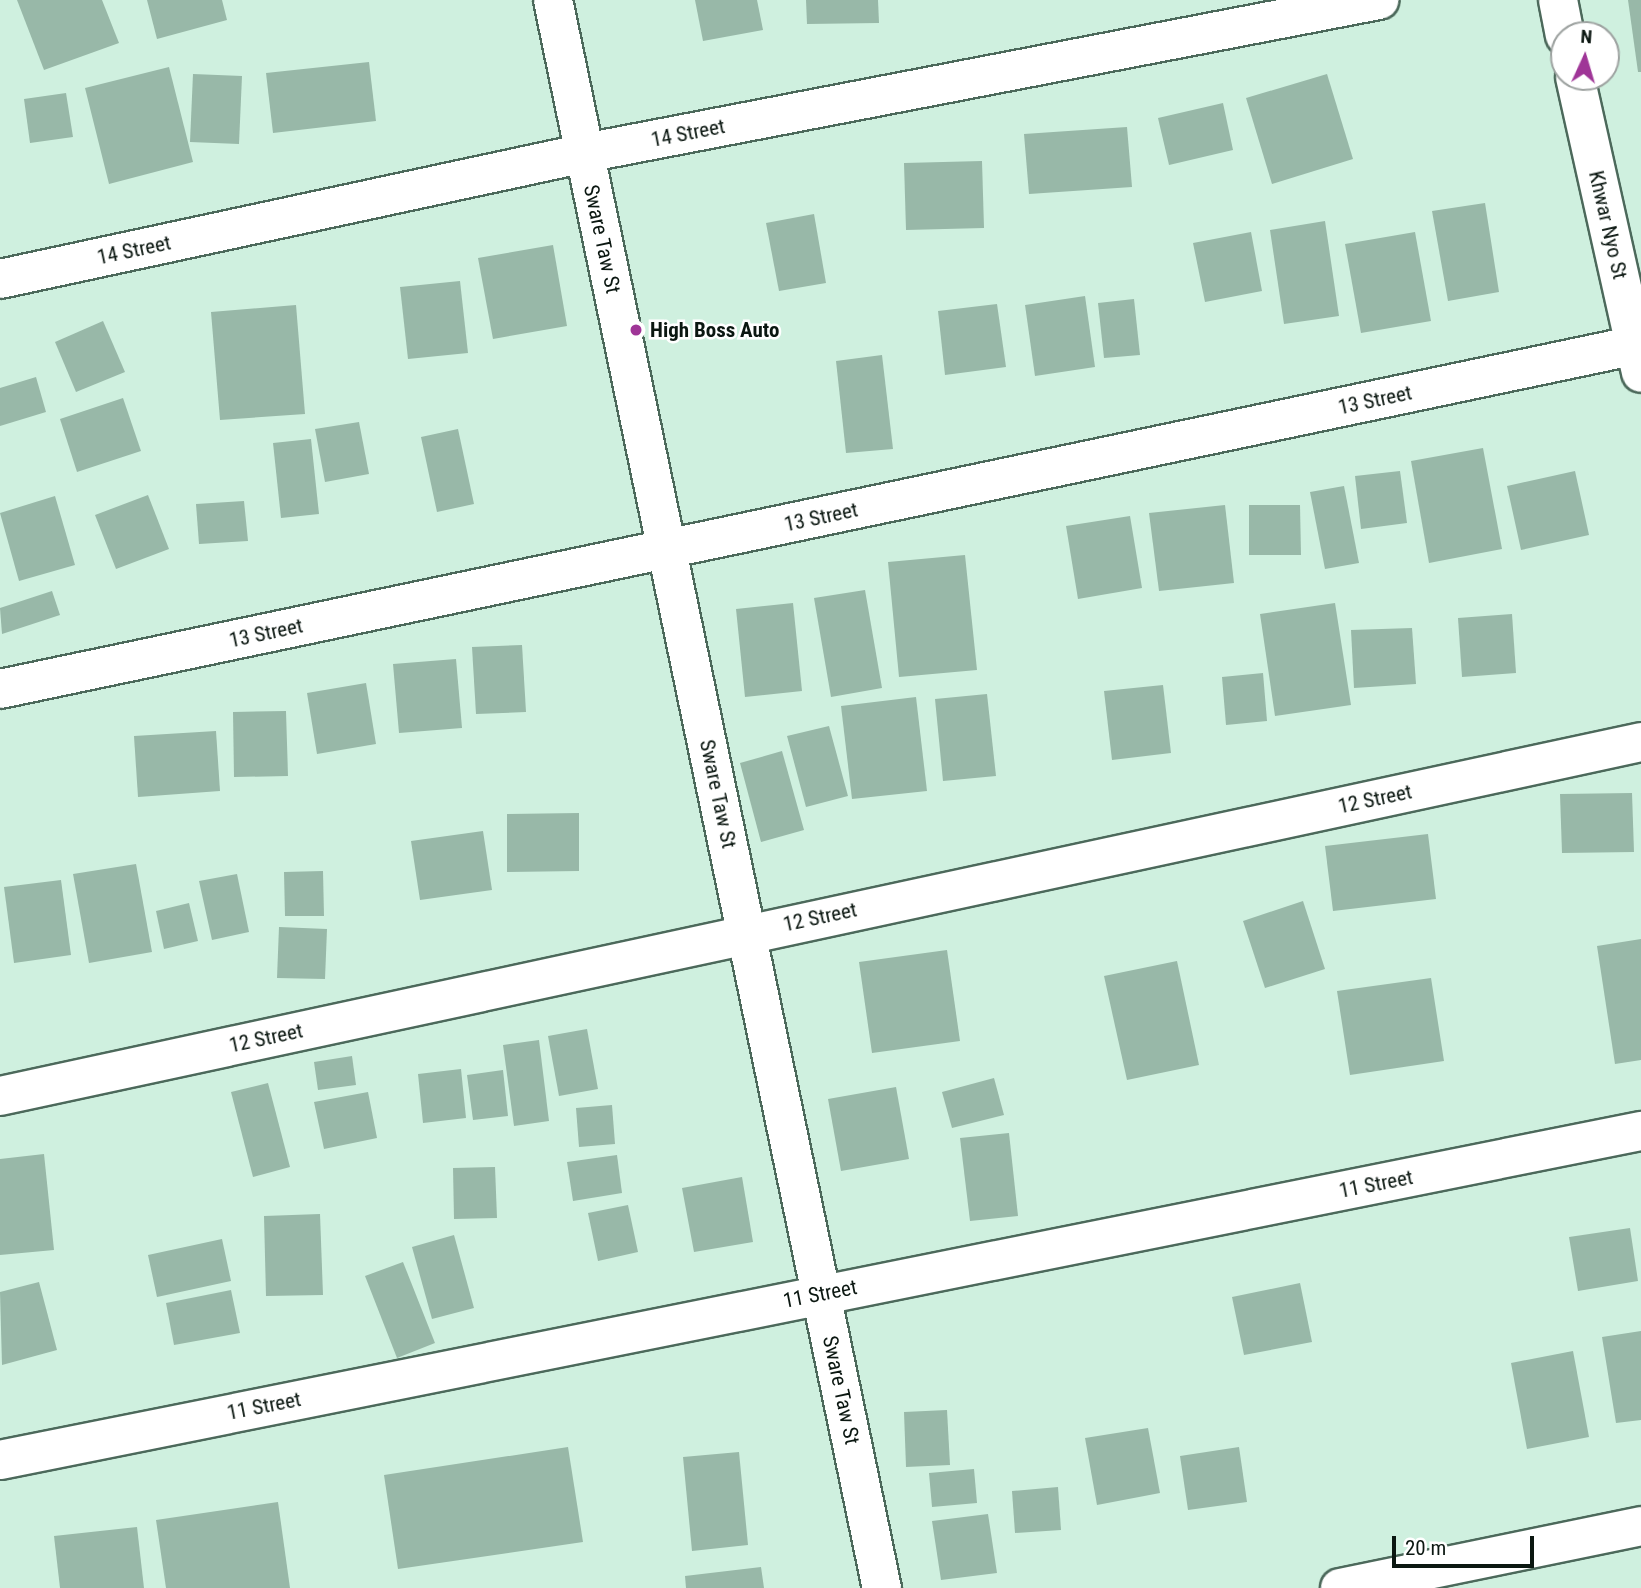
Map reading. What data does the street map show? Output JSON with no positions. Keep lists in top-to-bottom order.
{
  "streets": {
    "street": [
      "14 Street",
      "Khwar Nyo St",
      "Sware Taw St",
      "13 Street",
      "12 Street",
      "11 Street"
    ]
  },
  "crossings": [
    ["14 Street", "Sware Taw St"],
    ["Khwar Nyo St", "13 Street"],
    ["Sware Taw St", "13 Street"],
    ["Sware Taw St", "12 Street"],
    ["Sware Taw St", "11 Street"]
  ],
  "places": ["High Boss Auto"],
  "scale_bar": "20 m",
  "north": "top"
}
